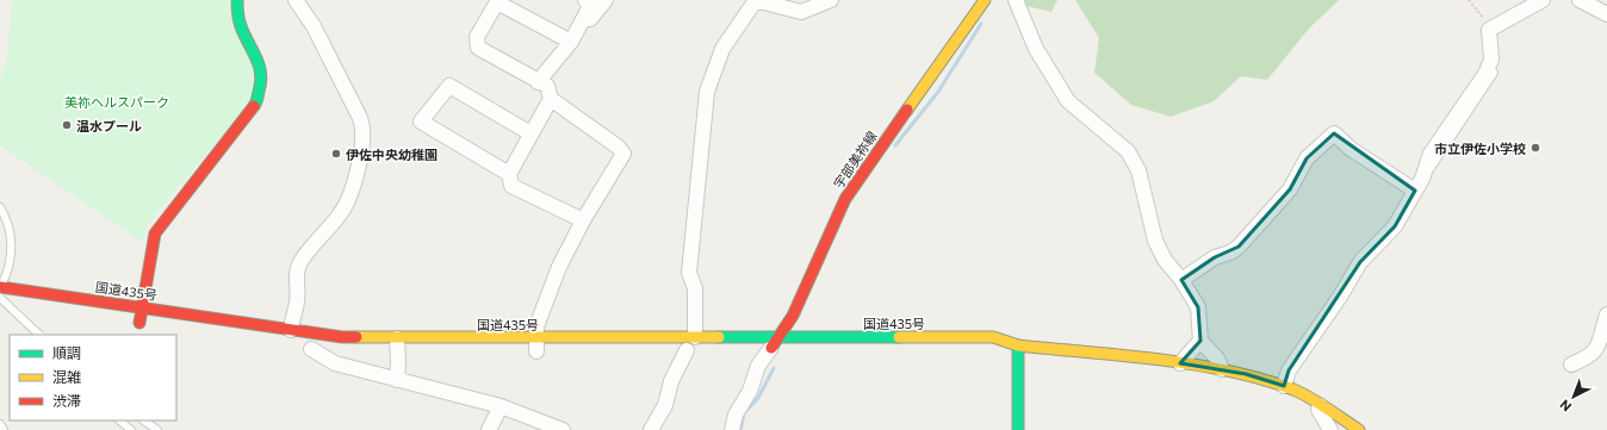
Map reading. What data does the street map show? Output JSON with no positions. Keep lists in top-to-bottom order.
{
  "streets": {
    "main road": ["宇部美祢線", "国道435号"]
  },
  "crossings": [
    ["宇部美祢線", "国道435号"]
  ],
  "parks": ["美祢ヘルスパーク"],
  "places": ["温水プール", "市立伊佐小学校", "伊佐中央幼稚園"],
  "legend": ["順調", "混雑", "渋滞"],
  "north": "bottom left"
}
